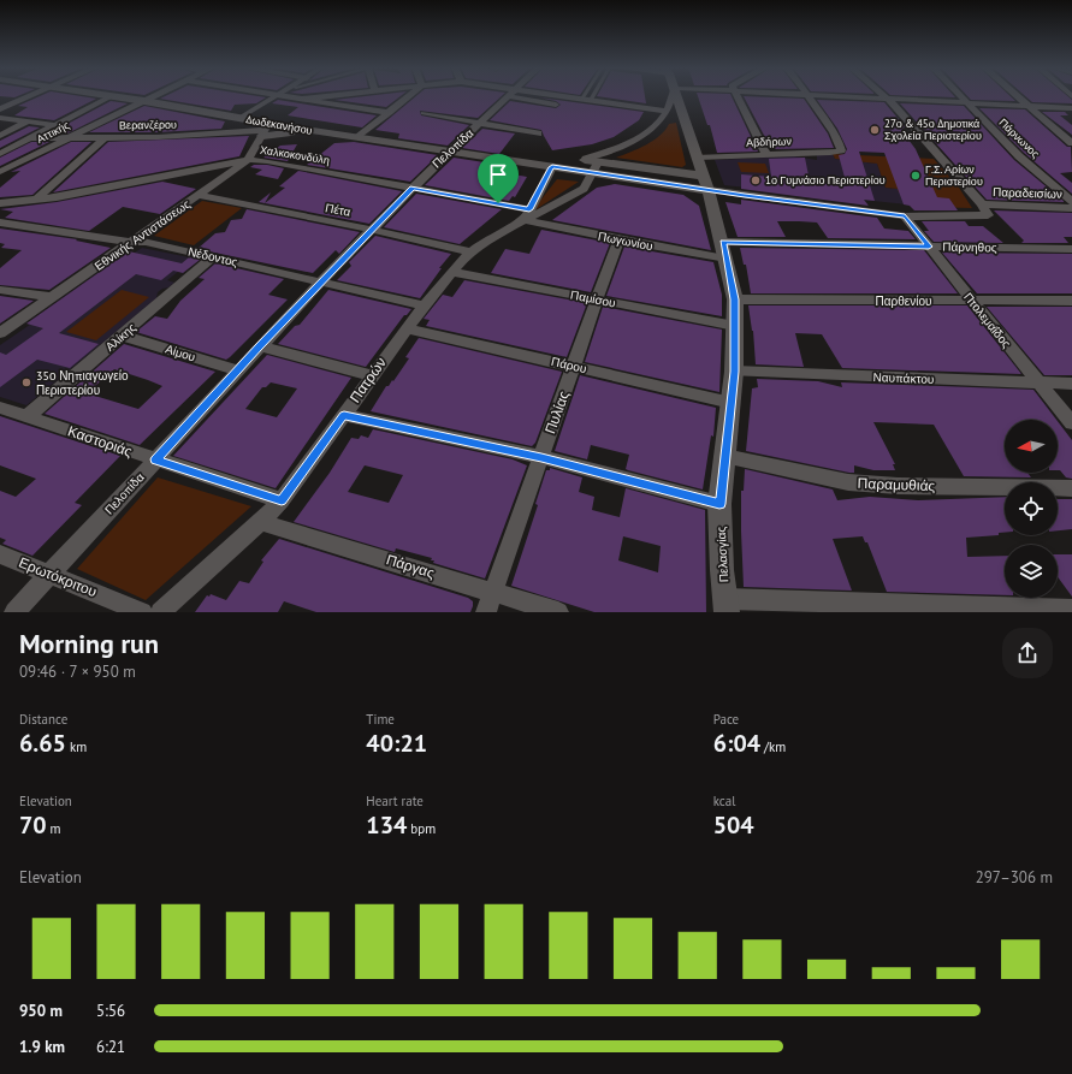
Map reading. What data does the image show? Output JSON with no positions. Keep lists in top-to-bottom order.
{
  "streets": {
    "street": [
      "Βερανζέρου",
      "Δωδεκανήσου",
      "Αττικής",
      "Πάρνωνος",
      "Αβδήρων",
      "Πελοπίδα",
      "Χαλκοκονδύλη",
      "Παραδεισίων",
      "Πέτα",
      "Εθνικής Αντιστάσεως",
      "Πωγωνίου",
      "Πάρνηθος",
      "Νέδοντος",
      "Παμίσου",
      "Παρθενίου",
      "Πτολεμαΐδος",
      "Αλίκης",
      "Αίμου",
      "Πάρου",
      "Ναυπάκτου",
      "Πατρών",
      "Πυλίας",
      "Καστοριάς",
      "Παραμυθιάς",
      "Πελασγίας",
      "Πάργας",
      "Ερωτόκριτου"
    ]
  },
  "crossings": [
    ["Βερανζέρου", "Δωδεκανήσου"],
    ["Βερανζέρου", "Αττικής"],
    ["Βερανζέρου", "Εθνικής Αντιστάσεως"],
    ["Δωδεκανήσου", "Αττικής"],
    ["Δωδεκανήσου", "Πελοπίδα"],
    ["Δωδεκανήσου", "Παραδεισίων"],
    ["Δωδεκανήσου", "Εθνικής Αντιστάσεως"],
    ["Δωδεκανήσου", "Πτολεμαΐδος"],
    ["Δωδεκανήσου", "Πατρών"],
    ["Δωδεκανήσου", "Πελασγίας"],
    ["Αβδήρων", "Πελασγίας"],
    ["Πελοπίδα", "Χαλκοκονδύλη"],
    ["Πελοπίδα", "Πέτα"],
    ["Πελοπίδα", "Νέδοντος"],
    ["Πελοπίδα", "Αίμου"],
    ["Πελοπίδα", "Καστοριάς"],
    ["Πελοπίδα", "Ερωτόκριτου"],
    ["Χαλκοκονδύλη", "Εθνικής Αντιστάσεως"],
    ["Χαλκοκονδύλη", "Πωγωνίου"],
    ["Χαλκοκονδύλη", "Πατρών"],
    ["Πέτα", "Εθνικής Αντιστάσεως"],
    ["Πέτα", "Πατρών"],
    ["Εθνικής Αντιστάσεως", "Νέδοντος"],
    ["Πωγωνίου", "Πάρνηθος"],
    ["Πωγωνίου", "Πατρών"],
    ["Πωγωνίου", "Πυλίας"],
    ["Πωγωνίου", "Πελασγίας"],
    ["Πάρνηθος", "Πτολεμαΐδος"],
    ["Πάρνηθος", "Πελασγίας"],
    ["Νέδοντος", "Αλίκης"],
    ["Νέδοντος", "Πατρών"],
    ["Παμίσου", "Πατρών"],
    ["Παμίσου", "Πυλίας"],
    ["Παμίσου", "Πελασγίας"],
    ["Παρθενίου", "Πτολεμαΐδος"],
    ["Παρθενίου", "Πελασγίας"],
    ["Πτολεμαΐδος", "Ναυπάκτου"],
    ["Αλίκης", "Αίμου"],
    ["Αλίκης", "Καστοριάς"],
    ["Πάρου", "Πατρών"],
    ["Πάρου", "Πυλίας"],
    ["Πάρου", "Πελασγίας"],
    ["Ναυπάκτου", "Πελασγίας"],
    ["Πατρών", "Καστοριάς"],
    ["Πατρών", "Πάργας"],
    ["Πυλίας", "Πάργας"],
    ["Παραμυθιάς", "Πελασγίας"]
  ],
  "places": [
    "27ο & 45ο Δημοτικά Σχολεία Περιστερίου",
    "Γ.Σ. Αρίων Περιστερίου",
    "1ο Γυμνάσιο Περιστερίου",
    "35ο Νηπιαγωγείο Περιστερίου"
  ],
  "north": "left",
  "page": {
    "heading": ["Morning run", "09:46 · 7 × 950 m"],
    "stats": [
      ["Distance", "6.65 km"],
      ["Time", "40:21"],
      ["Pace", "6:04 /km"],
      ["Elevation", "70 m"],
      ["Heart rate", "134 bpm"],
      ["kcal", "504"]
    ],
    "chart": ["Elevation", "297–306 m"],
    "list": [
      {
        "name": "950 m",
        "note": "5:56"
      },
      {
        "name": "1.9 km",
        "note": "6:21"
      }
    ]
  }
}
